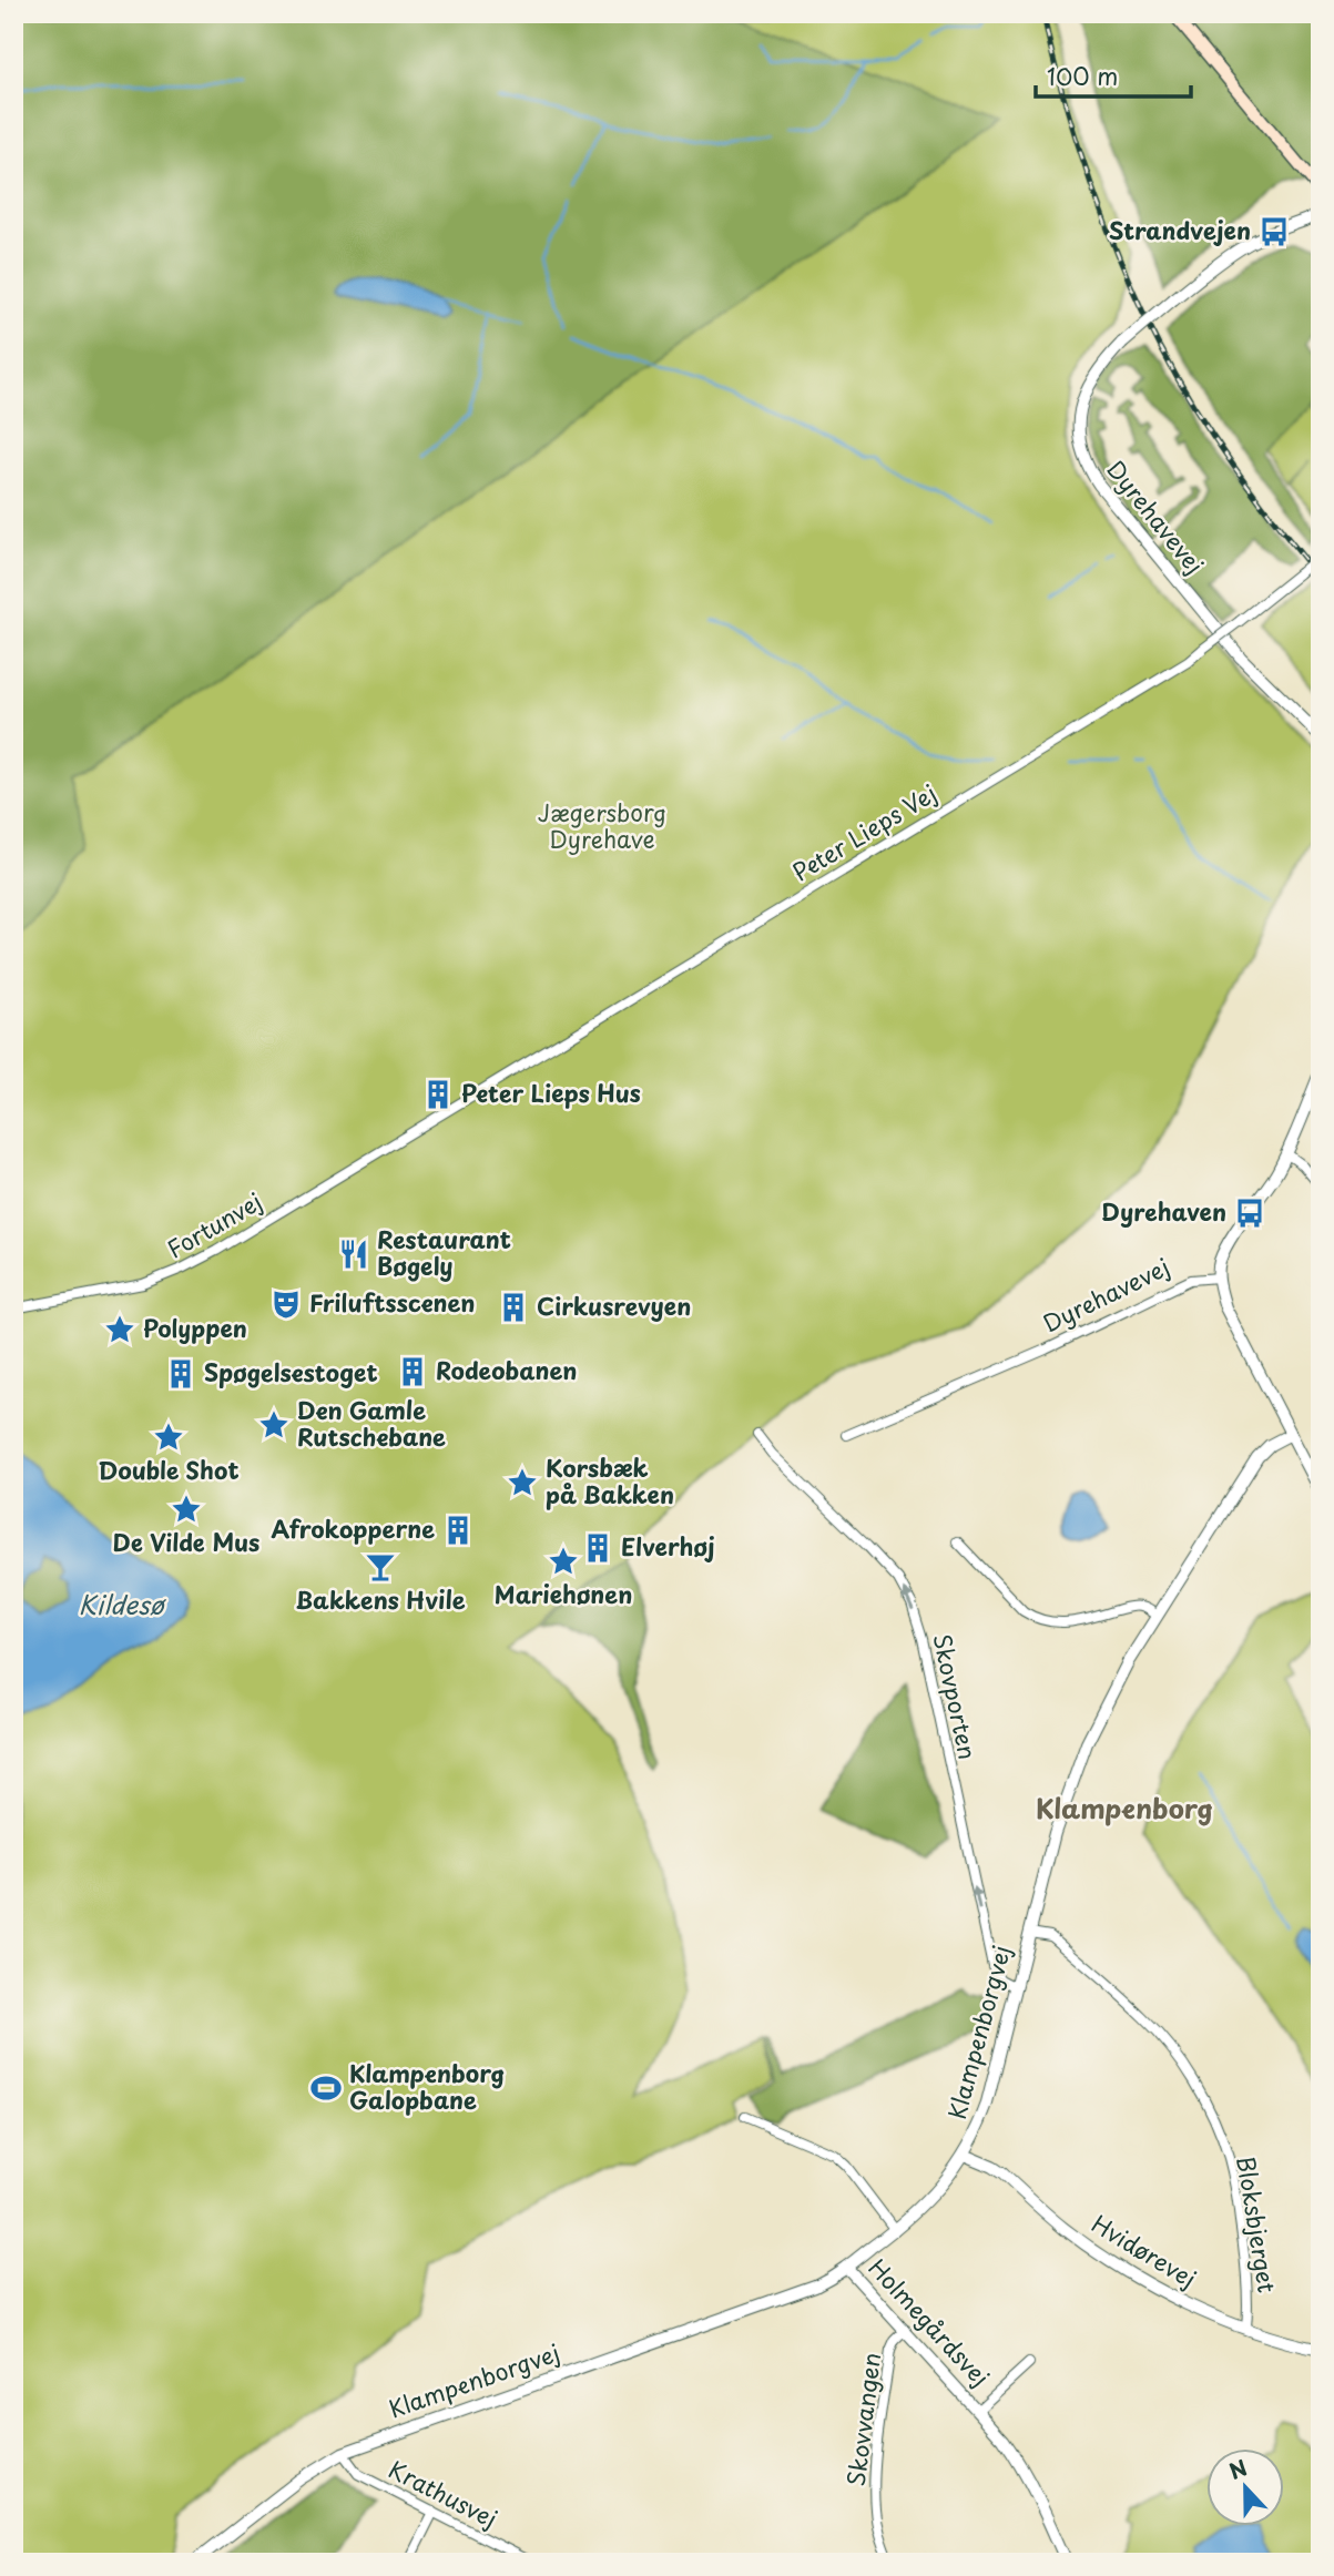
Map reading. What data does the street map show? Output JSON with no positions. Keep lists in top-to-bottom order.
{
  "streets": {
    "street": [
      "Dyrehavevej",
      "Peter Lieps Vej",
      "Fortunvej",
      "Skovporten",
      "Klampenborgvej",
      "Bloksbjerget",
      "Hvidørevej",
      "Holmegårdsvej",
      "Skovvangen",
      "Krathusvej"
    ]
  },
  "crossings": [
    ["Peter Lieps Vej", "Fortunvej"],
    ["Skovporten", "Klampenborgvej"],
    ["Klampenborgvej", "Bloksbjerget"],
    ["Klampenborgvej", "Hvidørevej"],
    ["Klampenborgvej", "Holmegårdsvej"],
    ["Klampenborgvej", "Krathusvej"],
    ["Bloksbjerget", "Hvidørevej"],
    ["Holmegårdsvej", "Skovvangen"]
  ],
  "one_way": ["Skovporten"],
  "districts": ["Klampenborg"],
  "water": ["Kildesø"],
  "parks": ["Jægersborg Dyrehave"],
  "places": {
    "bus stop": ["Strandvejen", "Dyrehaven"],
    "building": [
      "Peter Lieps Hus",
      "Cirkusrevyen",
      "Rodeobanen",
      "Spøgelsestoget",
      "Afrokopperne",
      "Elverhøj"
    ],
    "restaurant": ["Restaurant Bøgely"],
    "theatre": ["Friluftsscenen"],
    "place": [
      "Polyppen",
      "Den Gamle Rutschebane",
      "Double Shot",
      "Korsbæk på Bakken",
      "De Vilde Mus",
      "Mariehønen"
    ],
    "bar": ["Bakkens Hvile"],
    "sports": ["Klampenborg Galopbane"]
  },
  "scale_bar": "100 m",
  "north": "top"
}
